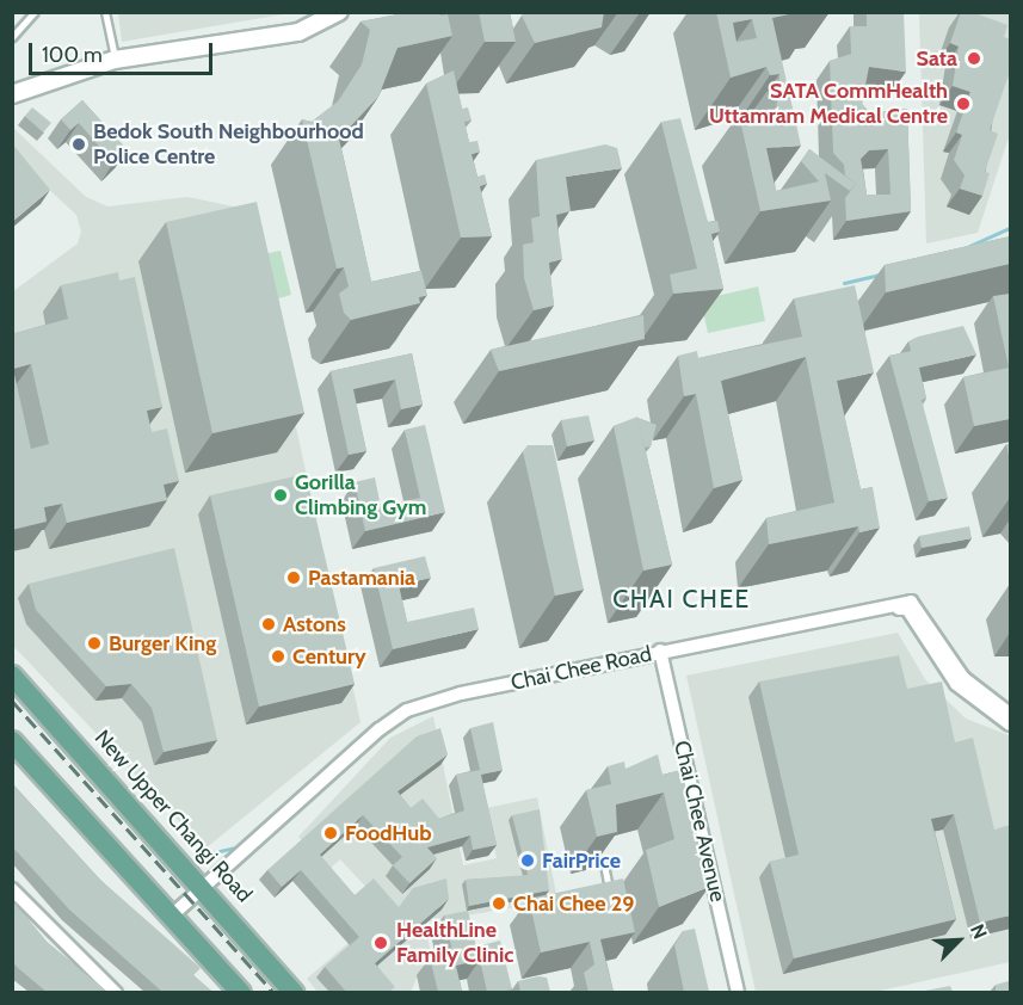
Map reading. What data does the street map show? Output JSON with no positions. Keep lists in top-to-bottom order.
{
  "streets": {
    "main road": ["New Upper Changi Road"],
    "street": ["Chai Chee Road", "Chai Chee Avenue"]
  },
  "crossings": [
    ["Chai Chee Road", "New Upper Changi Road"],
    ["Chai Chee Road", "Chai Chee Avenue"]
  ],
  "districts": ["CHAI CHEE"],
  "places": [
    "Sata",
    "SATA CommHealth Uttamram Medical Centre",
    "Bedok South Neighbourhood Police Centre",
    "Gorilla Climbing Gym",
    "Pastamania",
    "Astons",
    "Burger King",
    "Century",
    "FoodHub",
    "FairPrice",
    "Chai Chee 29",
    "HealthLine Family Clinic"
  ],
  "scale_bar": "100 m",
  "north": "top right"
}
